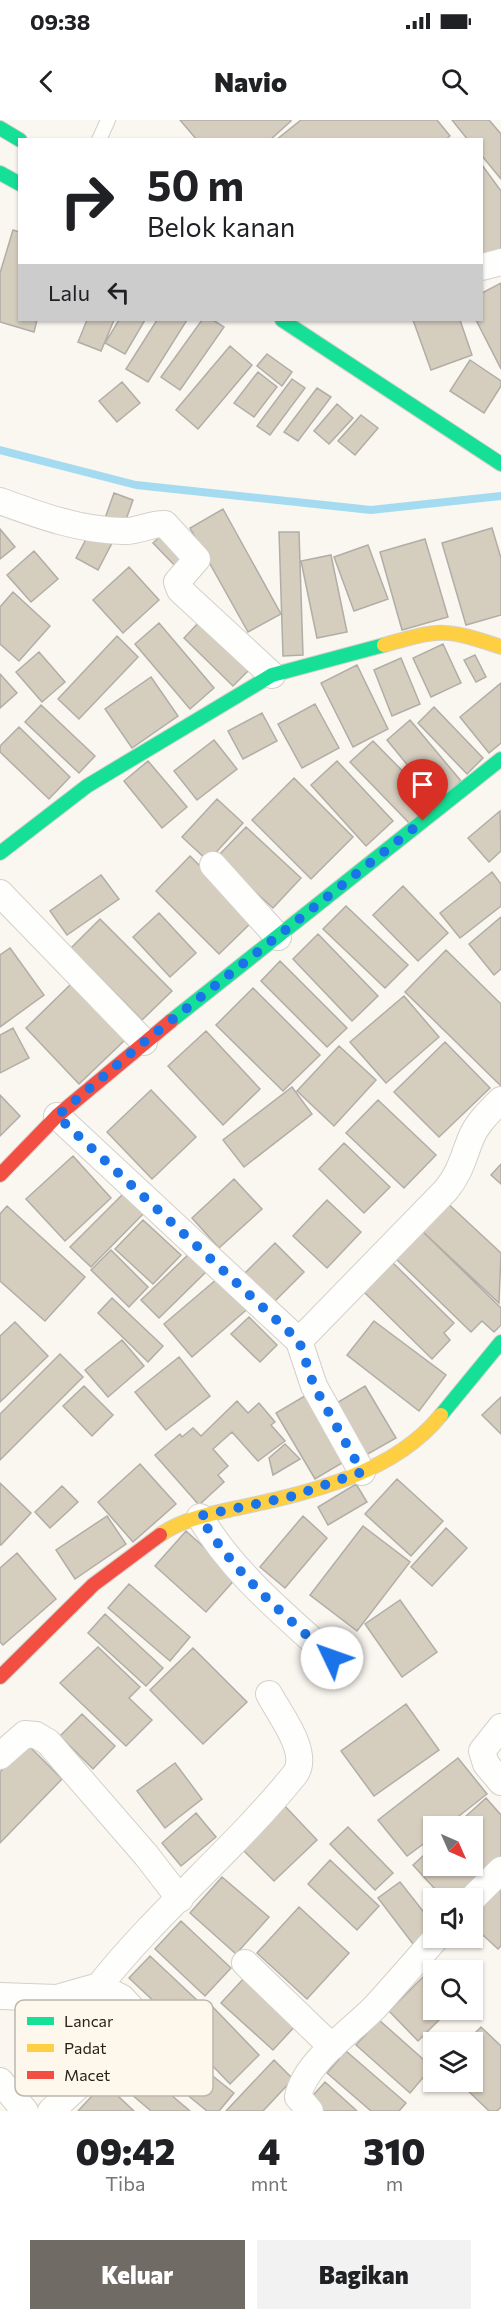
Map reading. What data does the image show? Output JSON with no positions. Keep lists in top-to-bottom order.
{
  "legend": ["Lancar", "Padat", "Macet"],
  "north": "bottom right",
  "page": {
    "status": "09:38",
    "header": "Navio",
    "turn": ["50 m", "Belok kanan"],
    "then": "Lalu",
    "eta": [
      "09:42",
      "Tiba",
      "4",
      "mnt",
      "310",
      "m"
    ],
    "buttons": ["Keluar", "Bagikan"]
  }
}
